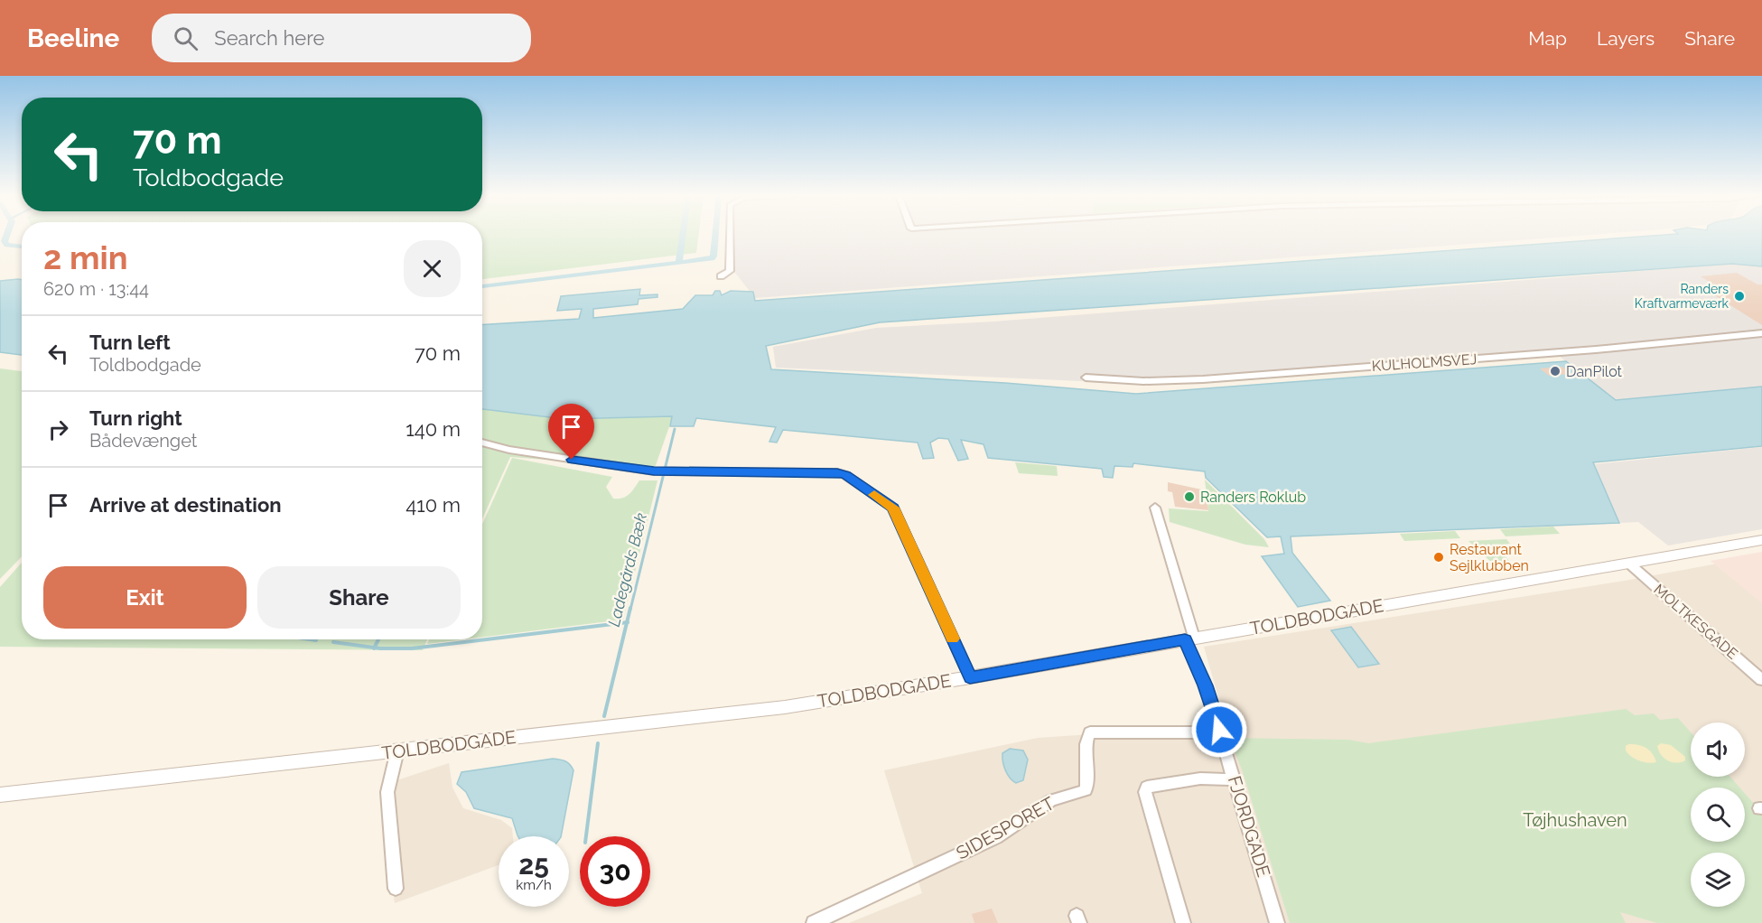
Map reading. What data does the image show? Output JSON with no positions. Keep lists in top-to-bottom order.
{
  "streets": {
    "street": [
      "KULHOLMSVEJ",
      "TOLDBODGADE",
      "MOLTKESGADE",
      "FJORDGADE",
      "SIDESPORET"
    ]
  },
  "crossings": [
    ["TOLDBODGADE", "MOLTKESGADE"],
    ["TOLDBODGADE", "FJORDGADE"],
    ["FJORDGADE", "SIDESPORET"]
  ],
  "water": ["Ladegårds Bæk"],
  "parks": ["Tøjhushaven"],
  "places": [
    "Randers Kraftvarmeværk",
    "DanPilot",
    "Randers Roklub",
    "Restaurant Sejlklubben"
  ],
  "page": {
    "header": "Beeline",
    "search": "Search here",
    "nav": ["Map", "Layers", "Share"],
    "turn": ["70 m", "Toldbodgade"],
    "heading": ["2 min", "620 m · 13:44"],
    "list": [
      {
        "name": "Turn left",
        "note": "Toldbodgade",
        "value": "70 m"
      },
      {
        "name": "Turn right",
        "note": "Bådevænget",
        "value": "140 m"
      },
      {
        "name": "Arrive at destination",
        "value": "410 m"
      }
    ],
    "buttons": ["Exit", "Share"],
    "speed": "25 km/h",
    "limit": "30"
  }
}
